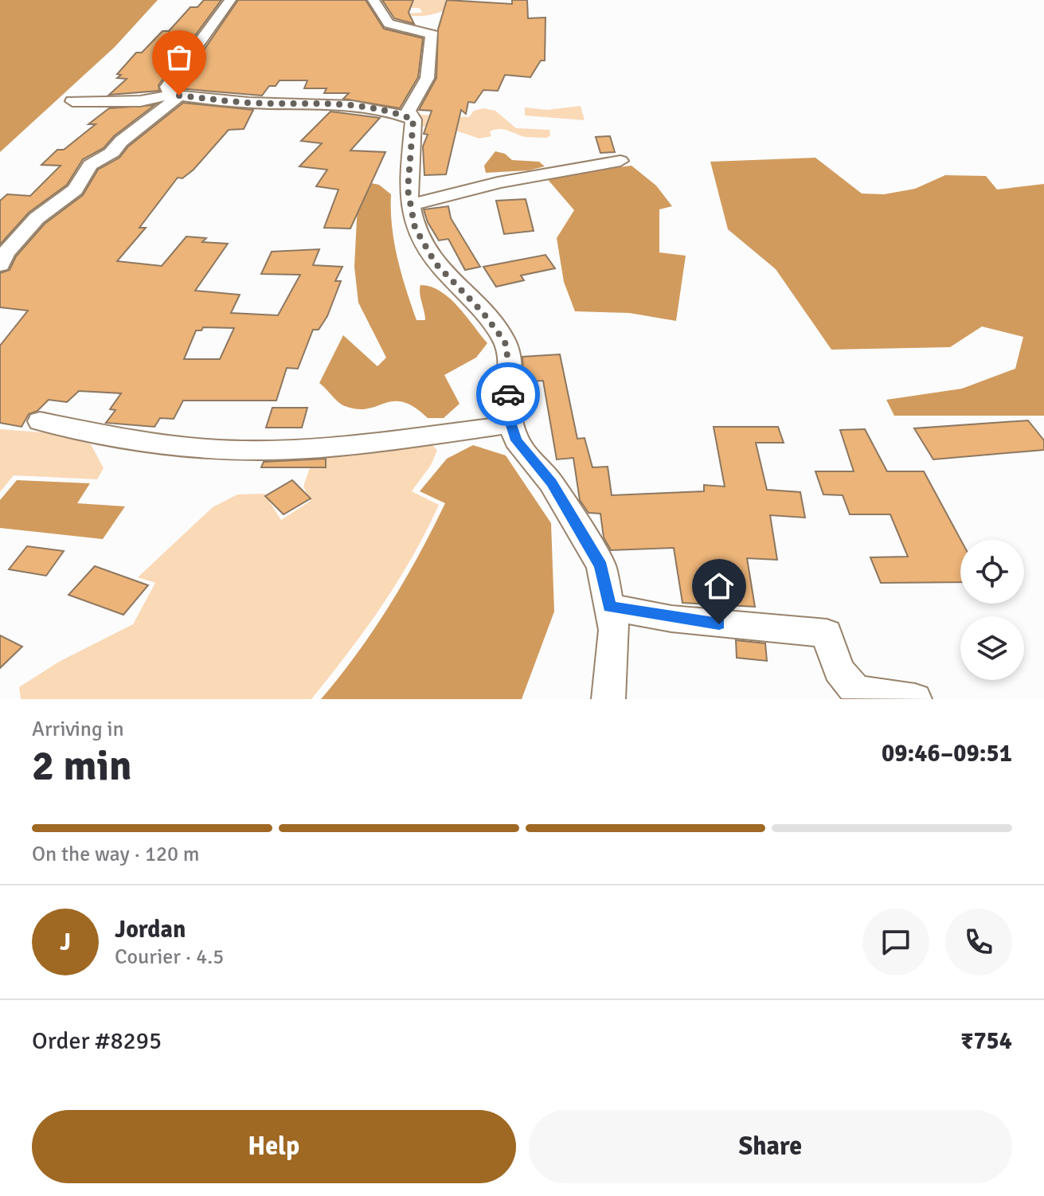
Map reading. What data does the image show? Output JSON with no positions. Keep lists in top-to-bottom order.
{
  "page": {
    "heading": ["2 min", "Arriving in", "09:46–09:51"],
    "panel": [
      "Jordan",
      "Courier · 4.5",
      "Order #8295",
      "₹754"
    ],
    "bar": "On the way · 120 m",
    "round": "J",
    "buttons": ["Help", "Share"]
  }
}
